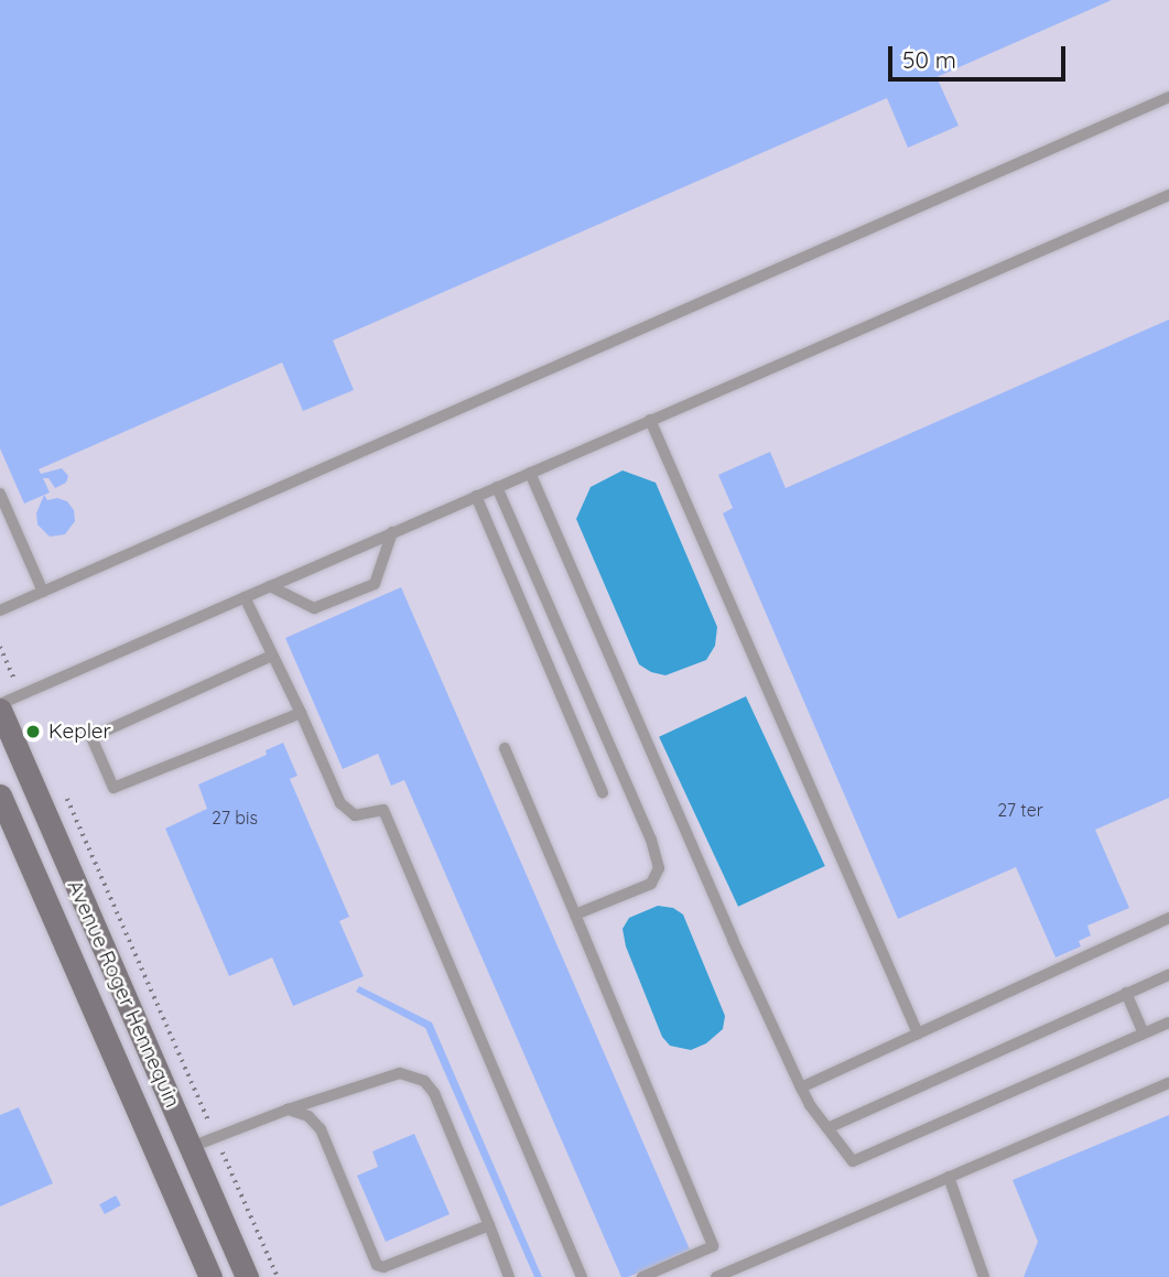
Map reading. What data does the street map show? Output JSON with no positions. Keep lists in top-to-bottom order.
{
  "streets": {
    "street": ["Avenue Roger Hennequin"]
  },
  "places": ["Kepler"],
  "house_numbers": ["27 ter", "27 bis"],
  "scale_bar": "50 m"
}
